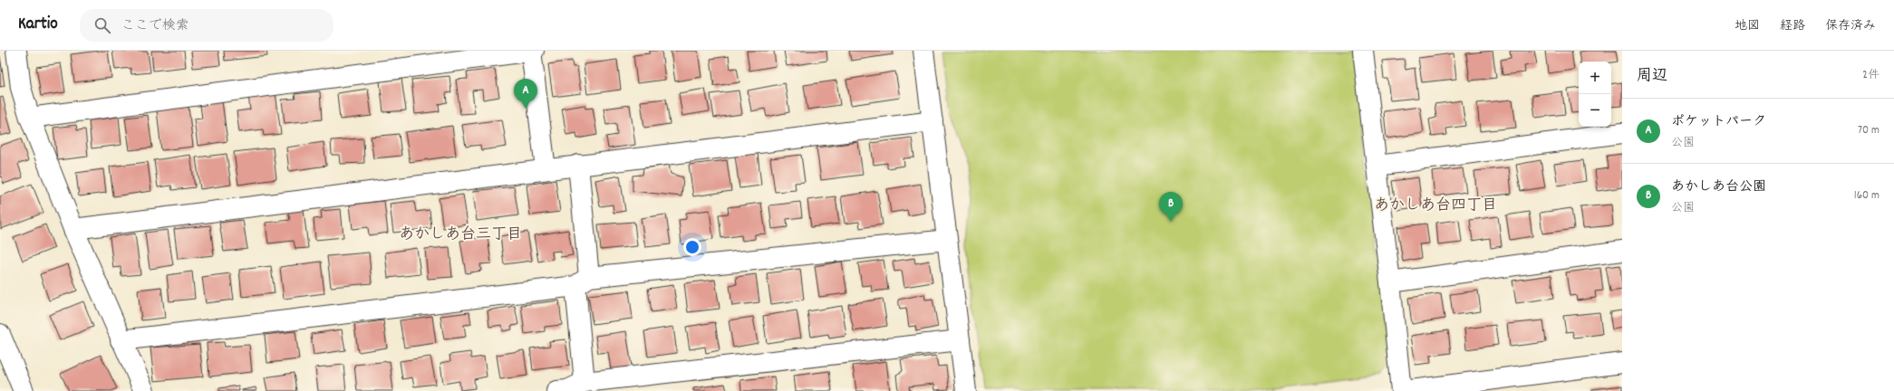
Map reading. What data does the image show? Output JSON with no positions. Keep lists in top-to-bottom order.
{
  "districts": ["あかしあ台四丁目", "あかしあ台三丁目"],
  "page": {
    "header": "Kartio",
    "search": "ここで検索",
    "nav": ["地図", "経路", "保存済み"],
    "heading": ["周辺", "2件"],
    "map_buttons": ["+", "−"],
    "pins": ["A", "B"],
    "list": [
      {
        "mark": "A",
        "name": "ポケットパーク",
        "note": "公園",
        "value": "70 m"
      },
      {
        "mark": "B",
        "name": "あかしあ台公園",
        "note": "公園",
        "value": "160 m"
      }
    ]
  }
}
